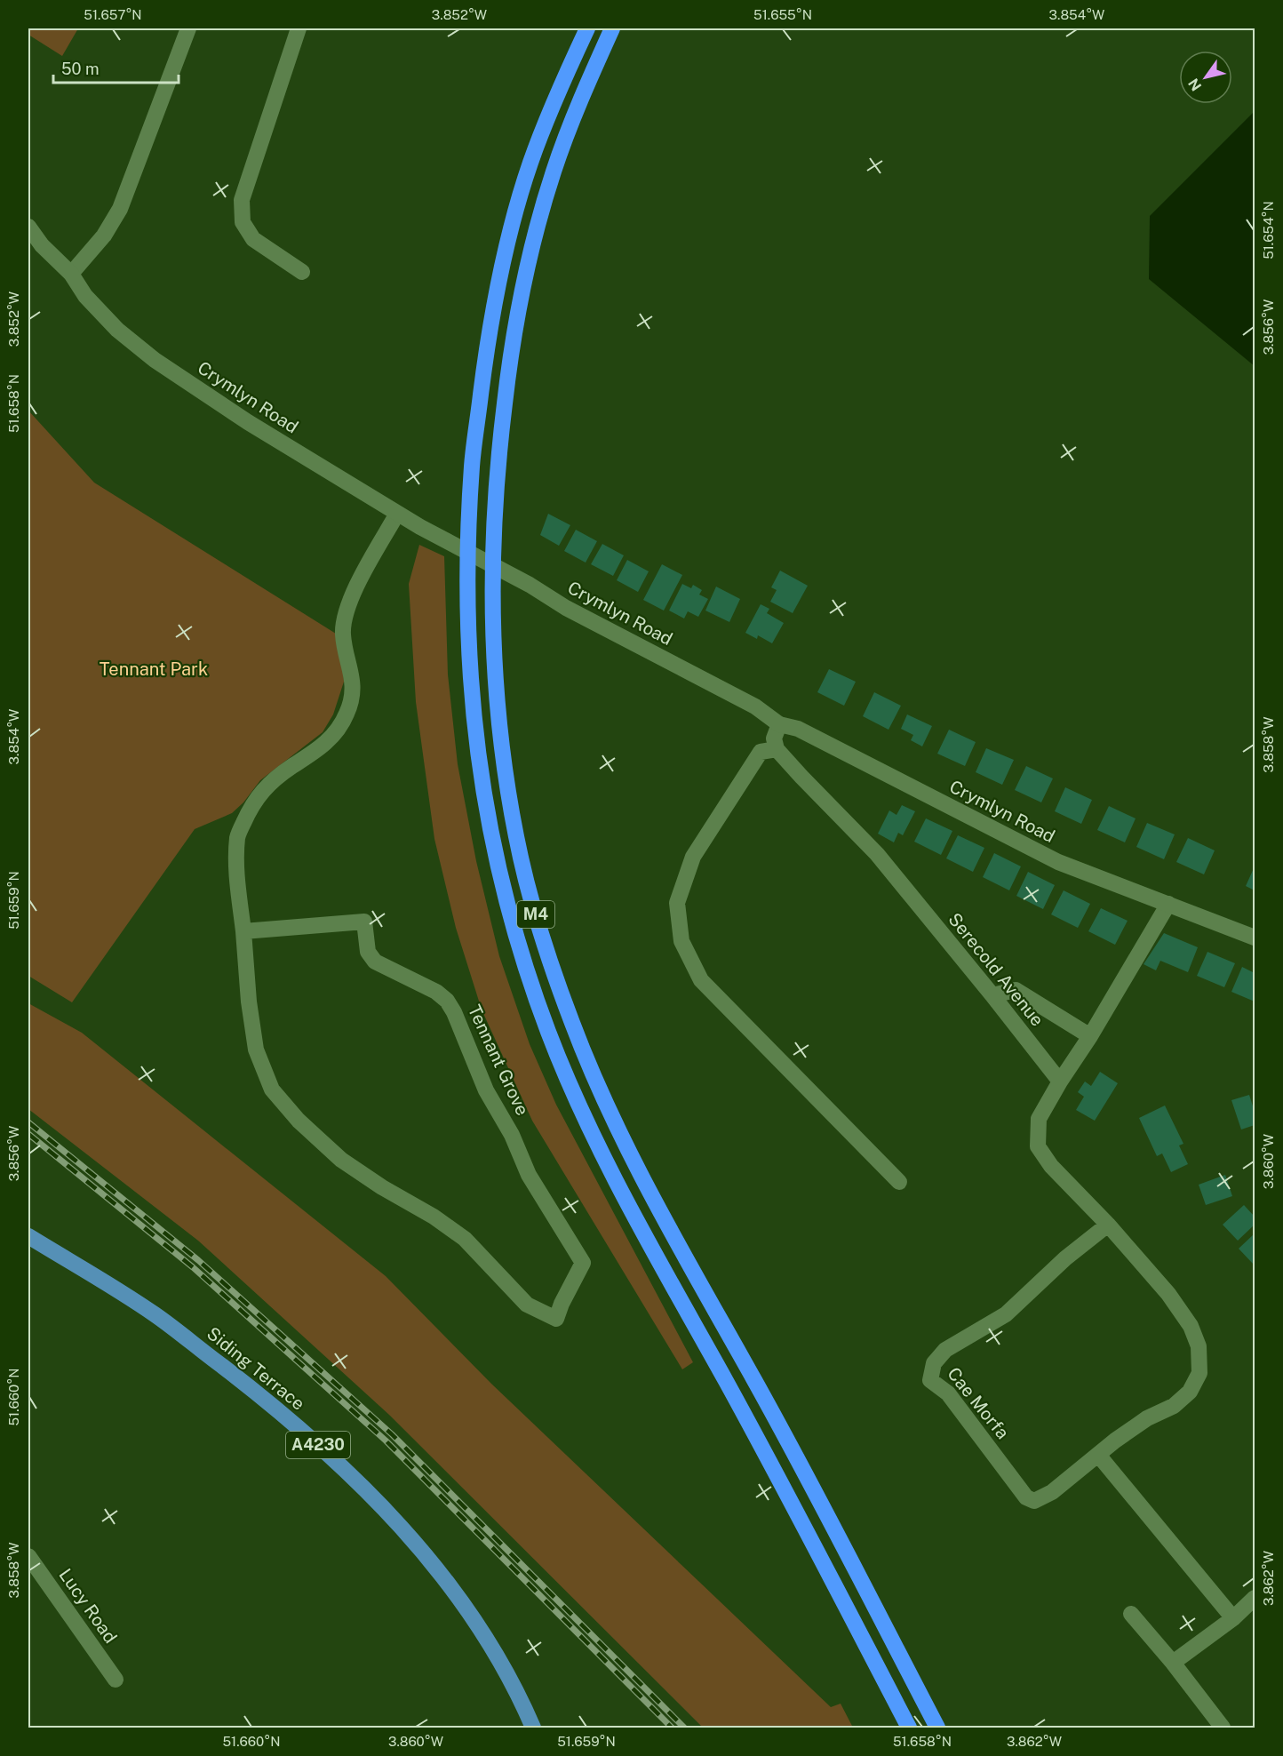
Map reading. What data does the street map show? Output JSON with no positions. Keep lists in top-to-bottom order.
{
  "streets": {
    "highway": ["M4"],
    "main road": ["Siding Terrace", "A4230"],
    "street": [
      "Crymlyn Road",
      "Serecold Avenue",
      "Tennant Grove",
      "Cae Morfa",
      "Lucy Road"
    ]
  },
  "crossings": [
    ["Serecold Avenue", "Cae Morfa"]
  ],
  "parks": ["Tennant Park"],
  "scale_bar": "50 m",
  "north": "bottom left",
  "coordinates": [
    "51.657°N",
    "3.852°W",
    "51.655°N",
    "3.854°W",
    "51.654°N",
    "3.856°W",
    "51.658°N",
    "3.858°W",
    "51.659°N",
    "3.860°W",
    "51.660°N",
    "3.862°W"
  ]
}
